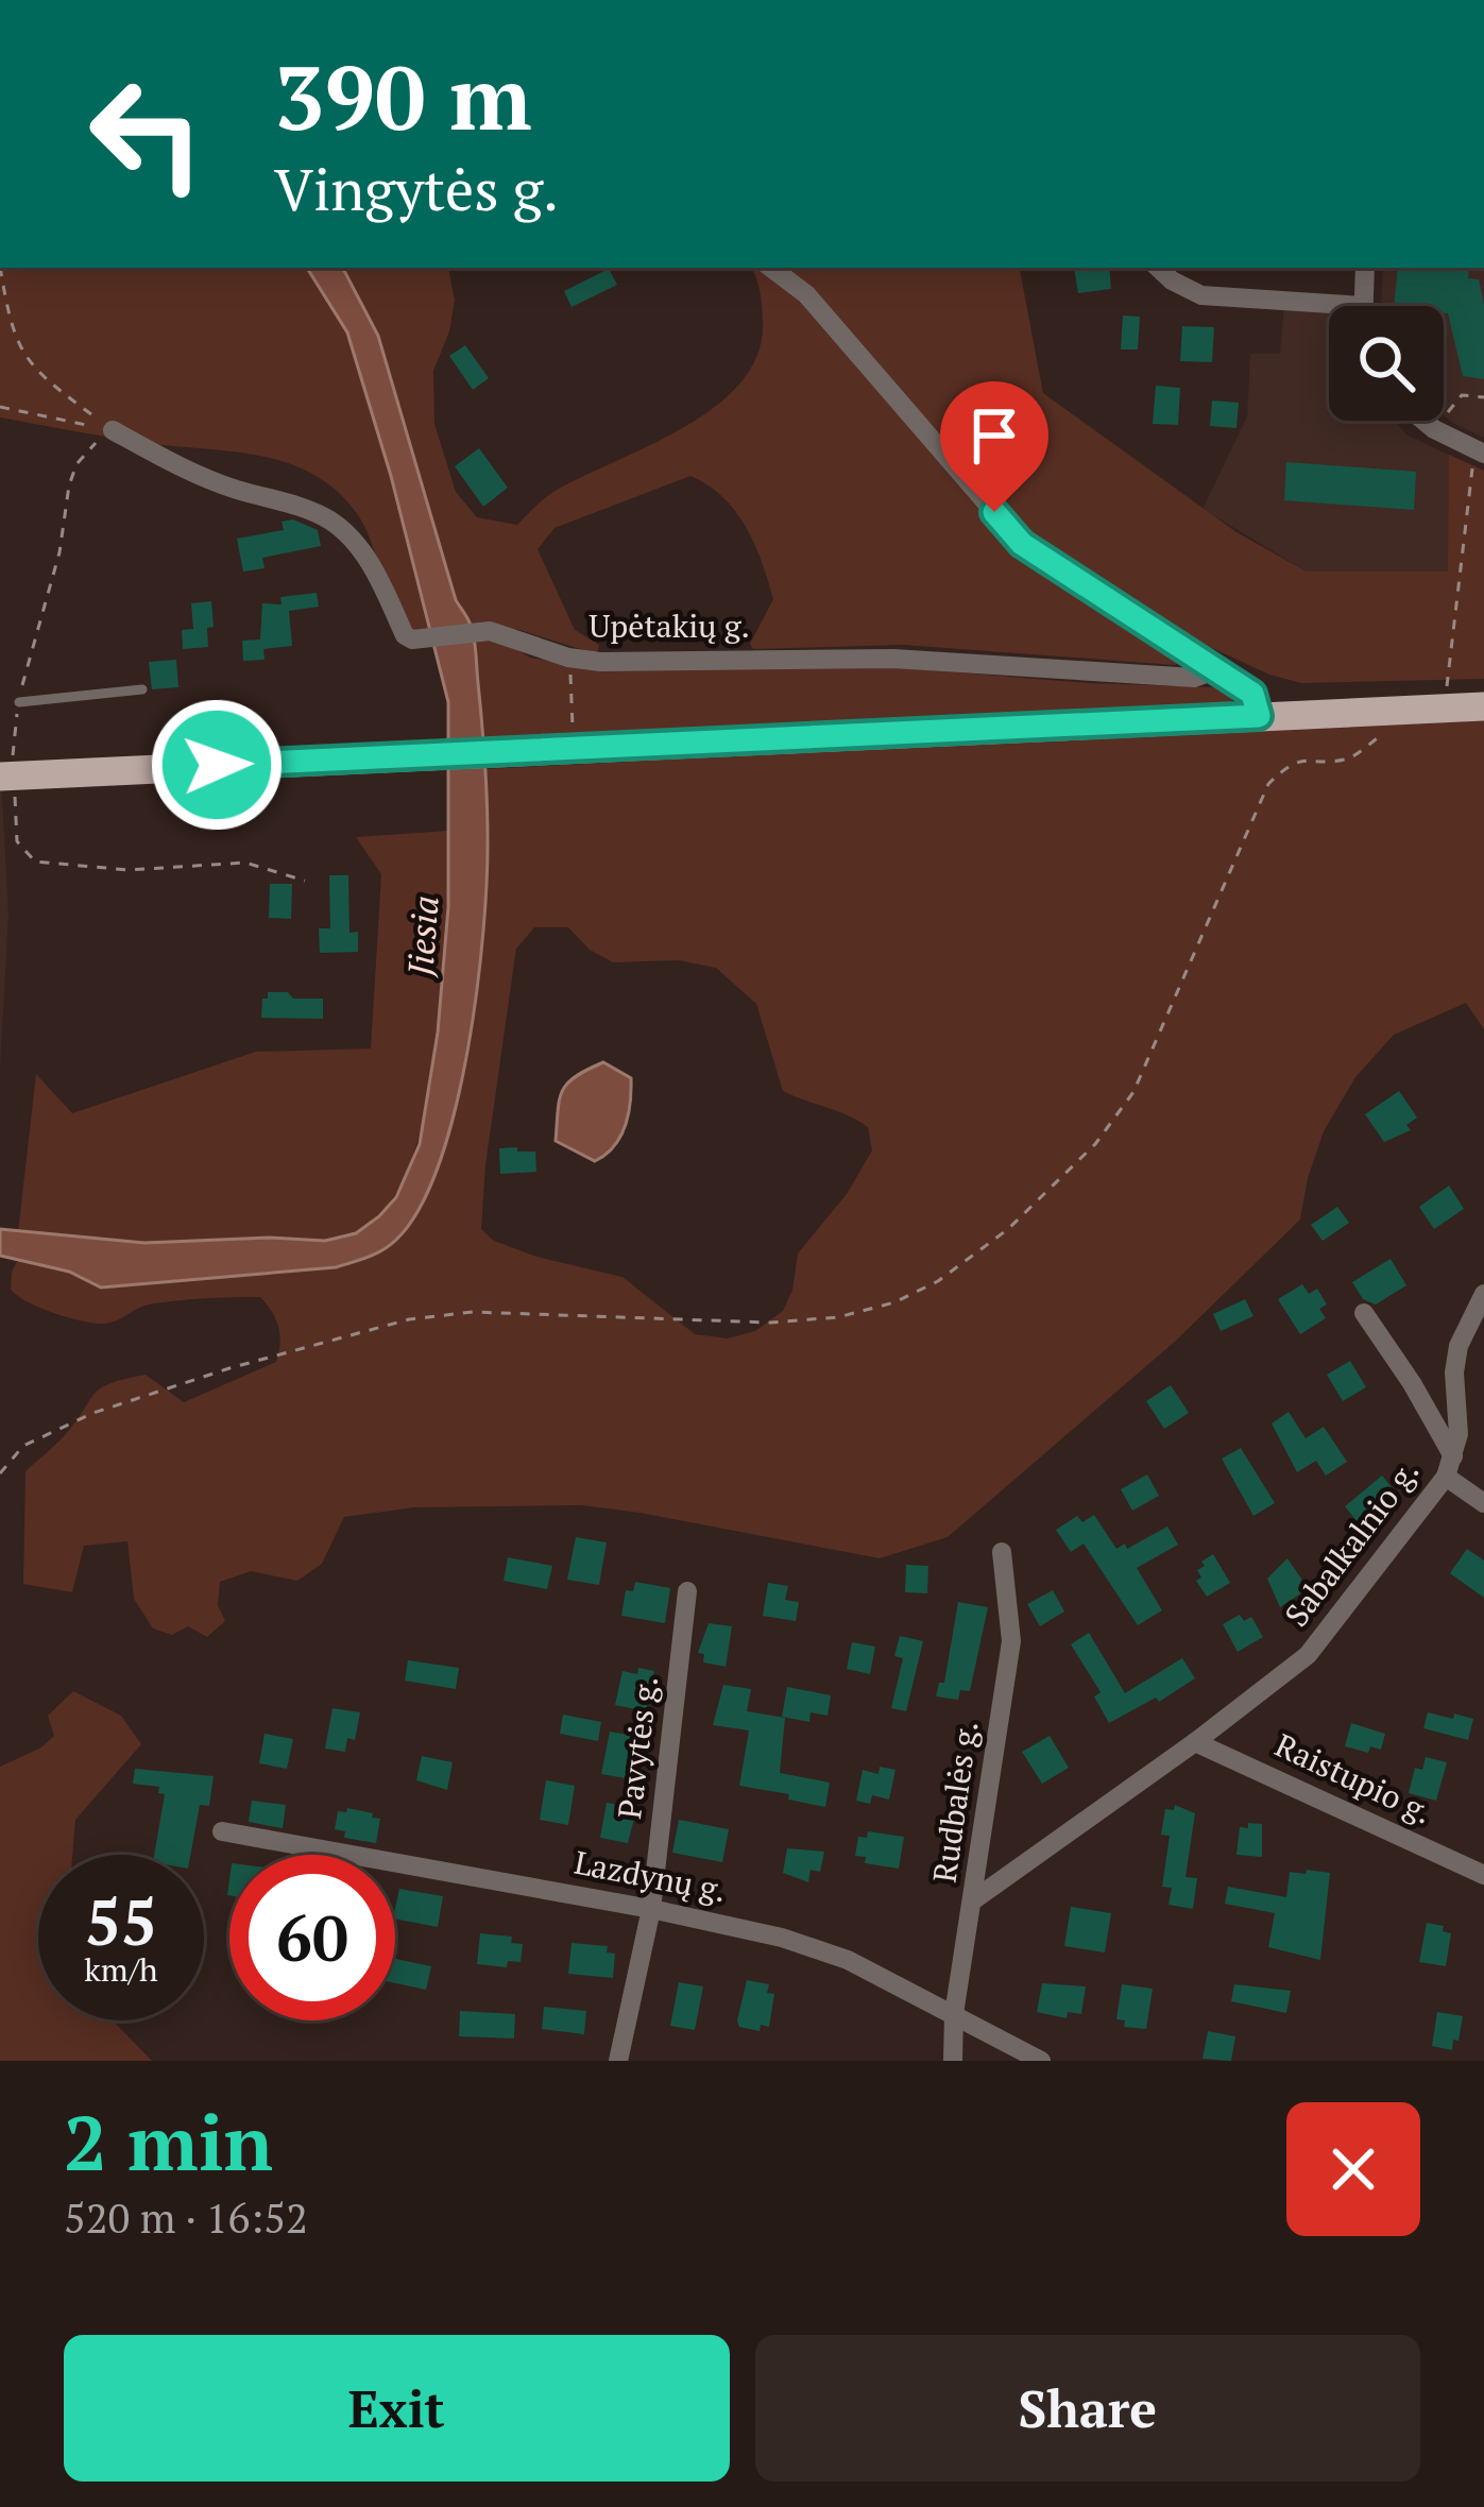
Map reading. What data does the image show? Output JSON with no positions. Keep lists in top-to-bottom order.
{
  "streets": {
    "street": [
      "Upėtakių g.",
      "Sabalkalnio g.",
      "Pavytės g.",
      "Raistupio g.",
      "Rudbalės g.",
      "Lazdynų g."
    ]
  },
  "crossings": [
    ["Sabalkalnio g.", "Raistupio g."],
    ["Sabalkalnio g.", "Rudbalės g."],
    ["Pavytės g.", "Lazdynų g."],
    ["Rudbalės g.", "Lazdynų g."]
  ],
  "water": ["Jiesia"],
  "page": {
    "turn": ["390 m", "Vingytės g."],
    "speed": "55 km/h",
    "limit": "60",
    "heading": ["2 min", "520 m · 16:52"],
    "buttons": ["Exit", "Share"]
  }
}
